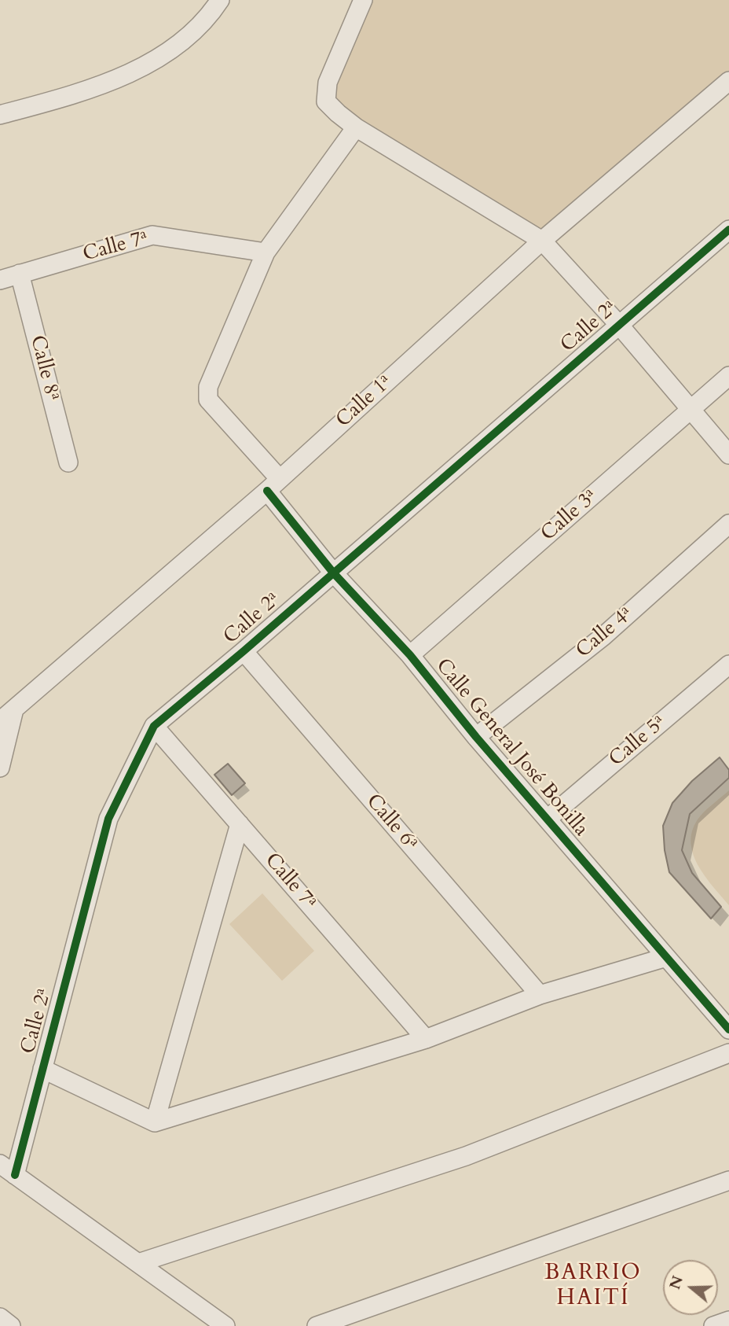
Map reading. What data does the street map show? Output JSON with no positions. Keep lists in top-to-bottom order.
{
  "streets": {
    "street": [
      "Calle 7ª",
      "Calle 2ª",
      "Calle 8ª",
      "Calle 1ª",
      "Calle 3ª",
      "Calle 4ª",
      "Calle 5ª",
      "Calle General José Bonilla",
      "Calle 6ª"
    ]
  },
  "crossings": [
    ["Calle 7ª", "Calle 2ª"],
    ["Calle 7ª", "Calle 8ª"],
    ["Calle 7ª", "Calle General José Bonilla"],
    ["Calle 2ª", "Calle General José Bonilla"],
    ["Calle 2ª", "Calle 6ª"],
    ["Calle 1ª", "Calle General José Bonilla"],
    ["Calle 3ª", "Calle General José Bonilla"],
    ["Calle 4ª", "Calle General José Bonilla"],
    ["Calle 5ª", "Calle General José Bonilla"]
  ],
  "districts": ["BARRIO HAITÍ"],
  "north": "left"
}
